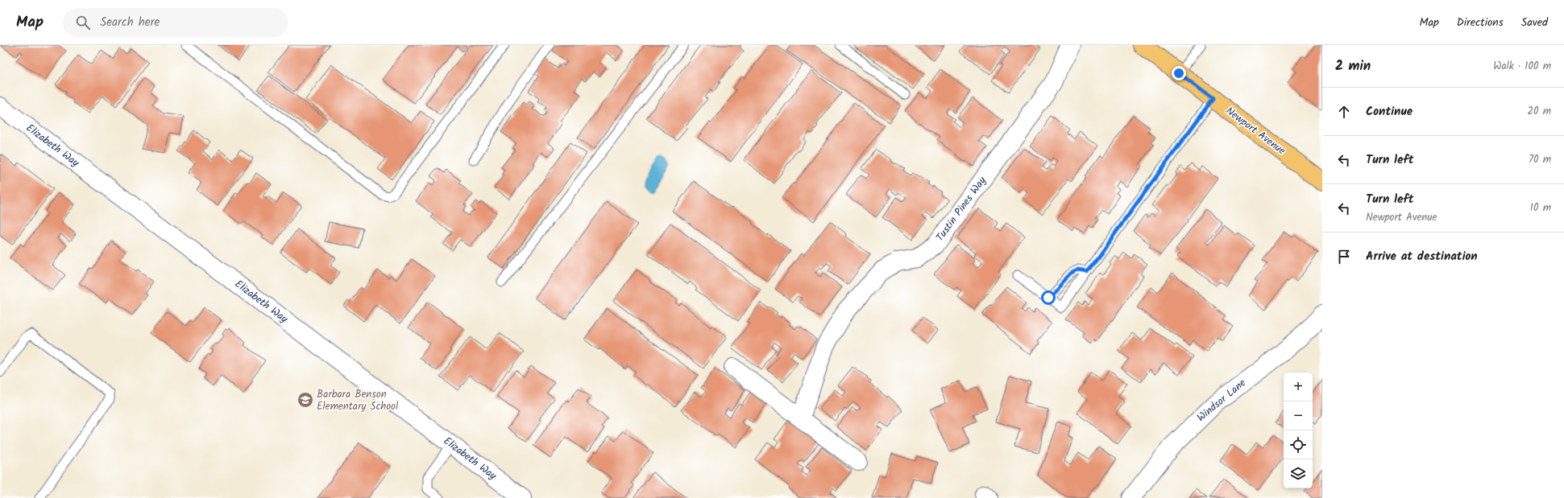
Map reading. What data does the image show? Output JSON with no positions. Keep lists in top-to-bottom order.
{
  "streets": {
    "main road": ["Newport Avenue"],
    "street": ["Elizabeth Way", "Tustin Pines Way", "Windsor Lane"]
  },
  "places": {
    "school or university": ["Barbara Benson Elementary School"]
  },
  "page": {
    "header": "Map",
    "search": "Search here",
    "nav": ["Map", "Directions", "Saved"],
    "heading": ["2 min", "Walk · 100 m"],
    "list": [
      ["Continue", "20 m"],
      ["Turn left", "70 m"],
      ["Turn left", "Newport Avenue", "10 m"],
      "Arrive at destination"
    ],
    "map_buttons": ["+", "−"]
  }
}
